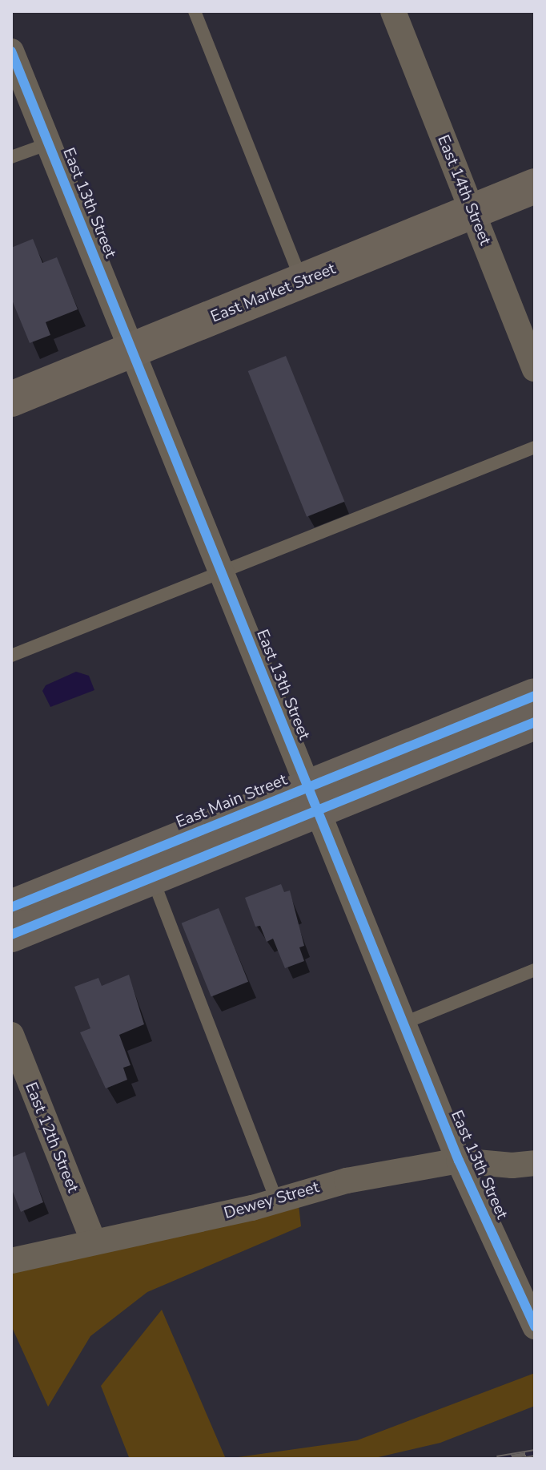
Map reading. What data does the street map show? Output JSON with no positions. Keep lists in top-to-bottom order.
{
  "streets": {
    "main road": ["East Main Street"],
    "street": [
      "East 14th Street",
      "East 13th Street",
      "East Market Street",
      "East 12th Street",
      "Dewey Street"
    ]
  },
  "crossings": [
    ["East 14th Street", "East Market Street"],
    ["East 13th Street", "East Market Street"],
    ["East 13th Street", "East Main Street"],
    ["East 13th Street", "Dewey Street"],
    ["East 12th Street", "Dewey Street"]
  ]
}
